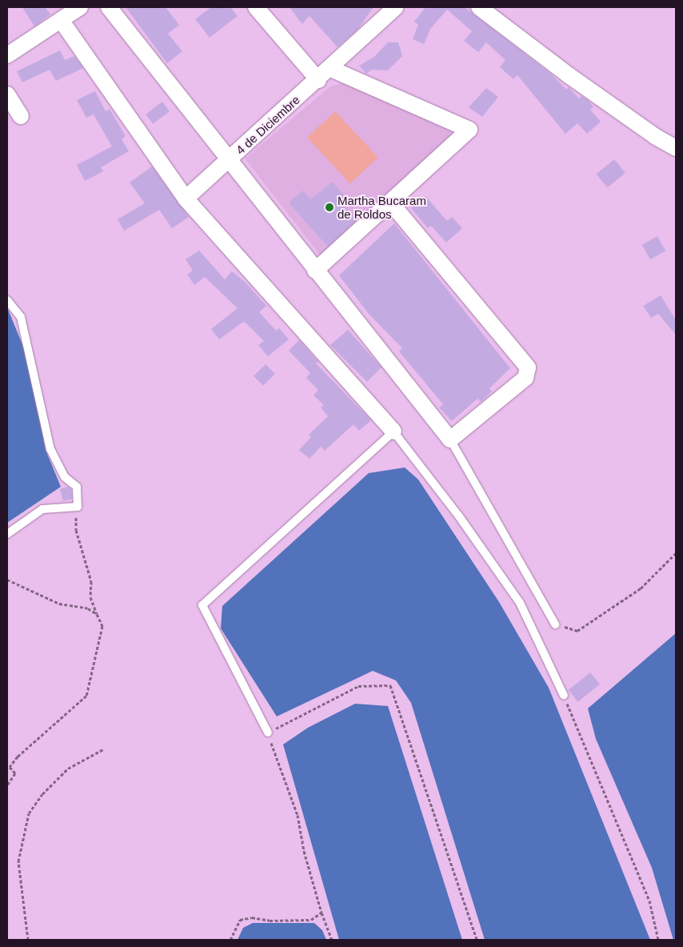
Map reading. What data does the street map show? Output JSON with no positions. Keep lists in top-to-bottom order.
{
  "streets": {
    "street": ["4 de Diciembre"]
  },
  "places": ["Martha Bucaram de Roldos"]
}
